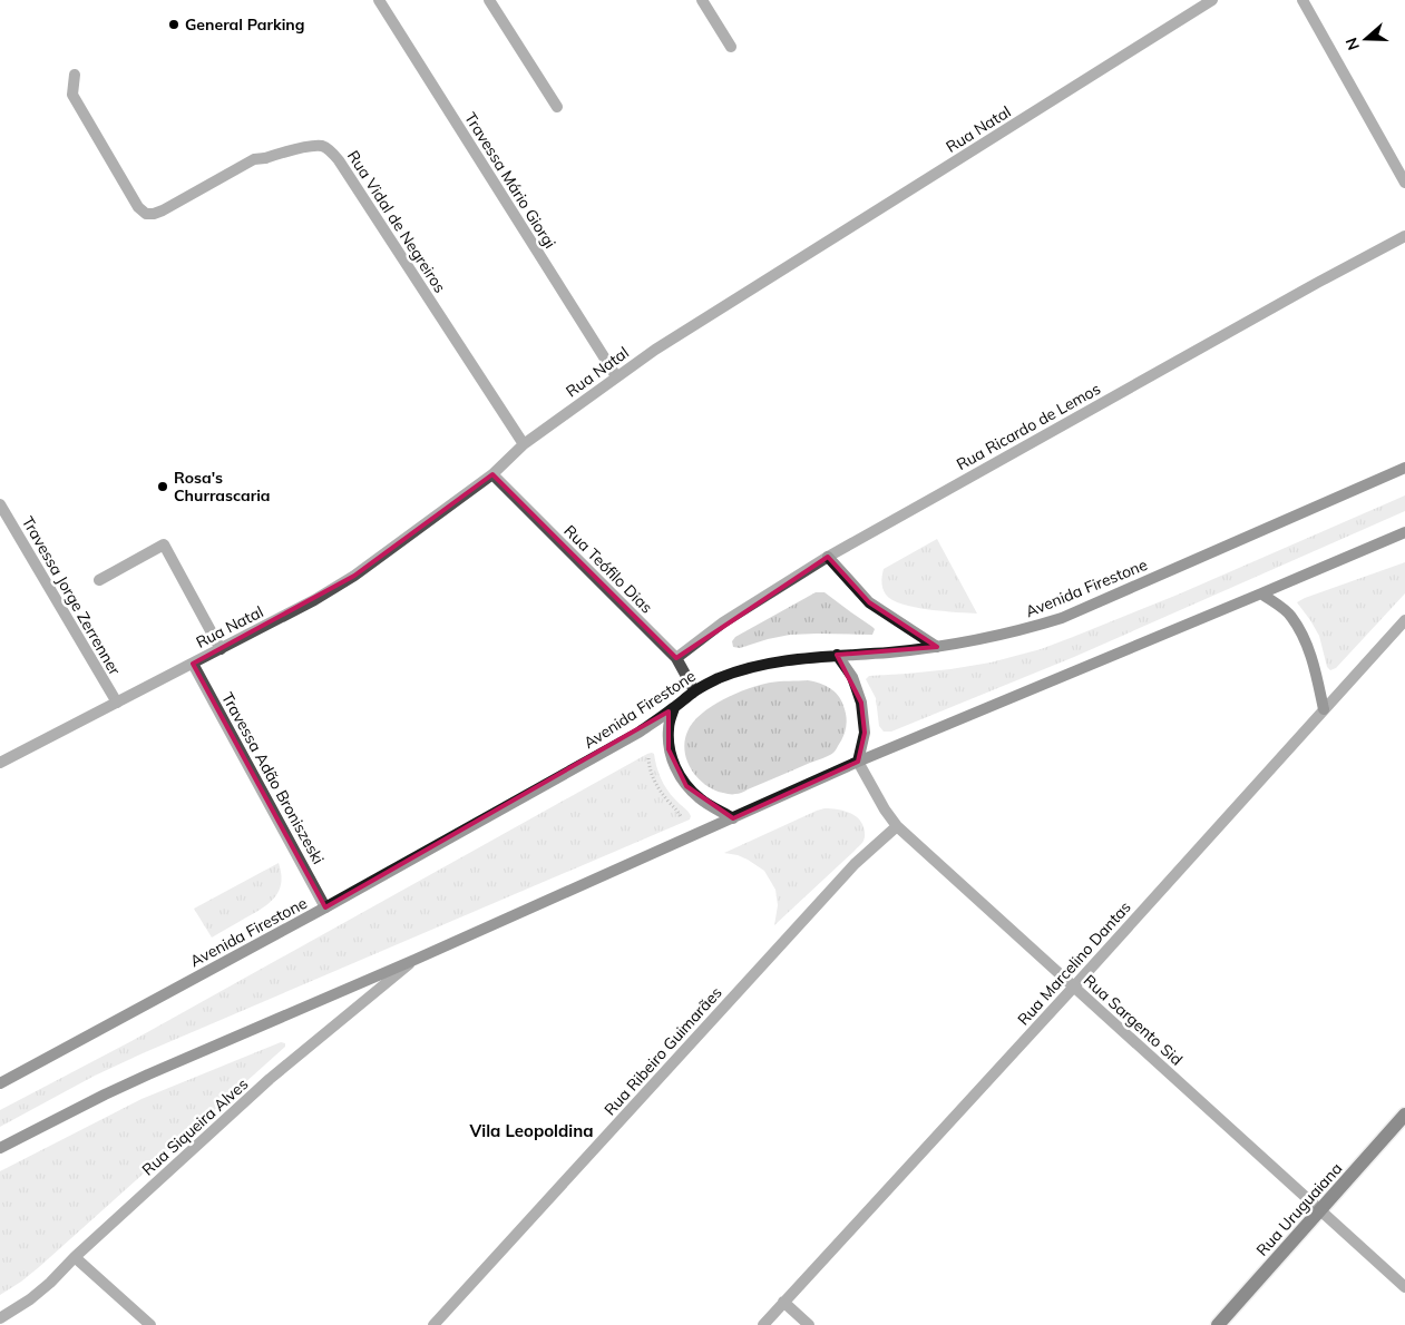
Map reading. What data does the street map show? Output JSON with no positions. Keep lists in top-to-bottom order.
{
  "streets": {
    "main road": ["Avenida Firestone", "Rua Uruguaiana"],
    "street": [
      "Rua Natal",
      "Travessa Mário Giorgi",
      "Rua Vidal de Negreiros",
      "Rua Ricardo de Lemos",
      "Rua Teófilo Dias",
      "Travessa Jorge Zerrenner",
      "Travessa Adão Broniszeski",
      "Rua Marcelino Dantas",
      "Rua Sargento Sid",
      "Rua Ribeiro Guimarães",
      "Rua Siqueira Alves"
    ]
  },
  "crossings": [
    ["Rua Natal", "Travessa Mário Giorgi"],
    ["Rua Natal", "Rua Vidal de Negreiros"],
    ["Rua Natal", "Rua Teófilo Dias"],
    ["Rua Natal", "Travessa Jorge Zerrenner"],
    ["Rua Natal", "Travessa Adão Broniszeski"],
    ["Rua Ricardo de Lemos", "Rua Teófilo Dias"],
    ["Rua Teófilo Dias", "Avenida Firestone"],
    ["Rua Teófilo Dias", "Rua Sargento Sid"],
    ["Avenida Firestone", "Travessa Adão Broniszeski"],
    ["Avenida Firestone", "Rua Sargento Sid"],
    ["Rua Marcelino Dantas", "Rua Sargento Sid"],
    ["Rua Sargento Sid", "Rua Ribeiro Guimarães"],
    ["Rua Sargento Sid", "Rua Uruguaiana"]
  ],
  "districts": ["Vila Leopoldina"],
  "places": ["General Parking", "Rosa's Churrascaria"],
  "north": "left"
}
